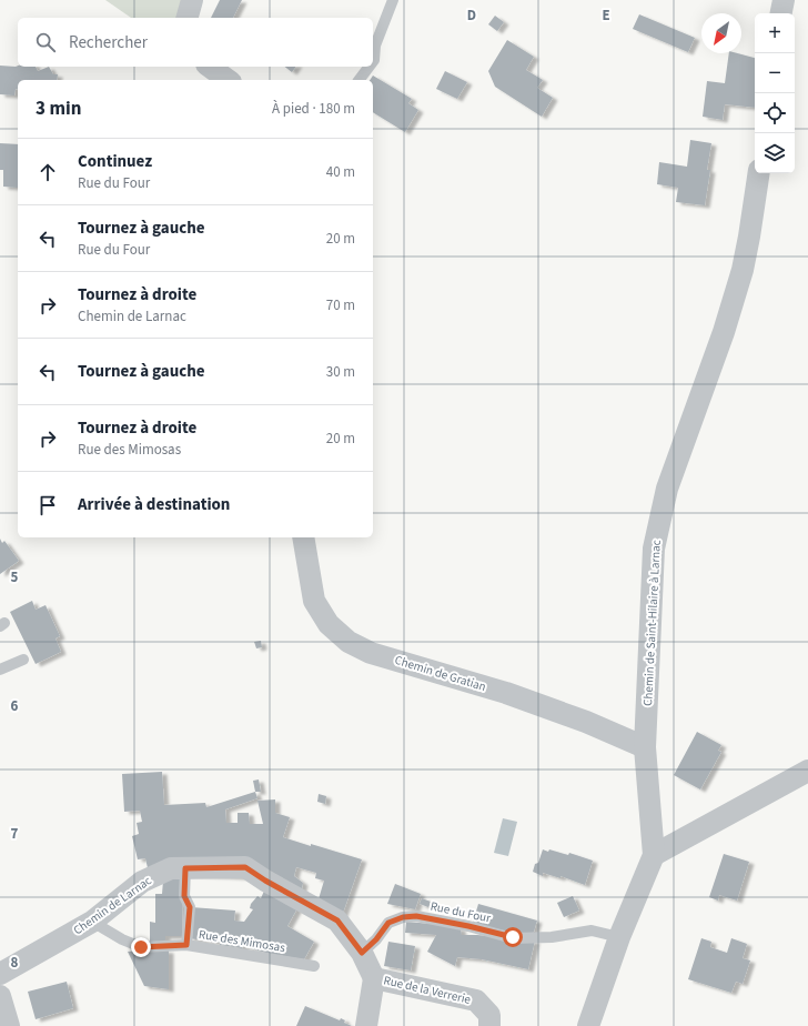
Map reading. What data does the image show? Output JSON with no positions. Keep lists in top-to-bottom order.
{
  "streets": {
    "street": [
      "Chemin de Saint-Hilaire à Larnac",
      "Chemin de Gratian",
      "Chemin de Larnac",
      "Rue de la Verrerie"
    ],
    "lane": ["Rue du Four", "Rue des Mimosas"]
  },
  "crossings": [
    ["Chemin de Saint-Hilaire à Larnac", "Chemin de Gratian"],
    ["Chemin de Saint-Hilaire à Larnac", "Rue du Four"],
    ["Chemin de Larnac", "Rue du Four"],
    ["Chemin de Larnac", "Rue des Mimosas"],
    ["Chemin de Larnac", "Rue de la Verrerie"]
  ],
  "north": "bottom left",
  "page": {
    "map_buttons": ["+", "−"],
    "search": "Rechercher",
    "heading": ["3 min", "À pied · 180 m"],
    "list": [
      ["Continuez", "Rue du Four", "40 m"],
      ["Tournez à gauche", "Rue du Four", "20 m"],
      ["Tournez à droite", "Chemin de Larnac", "70 m"],
      ["Tournez à gauche", "30 m"],
      ["Tournez à droite", "Rue des Mimosas", "20 m"],
      "Arrivée à destination"
    ]
  },
  "grid": {
    "columns": ["D", "E"],
    "rows": [
      "5",
      "6",
      "7",
      "8"
    ]
  }
}
